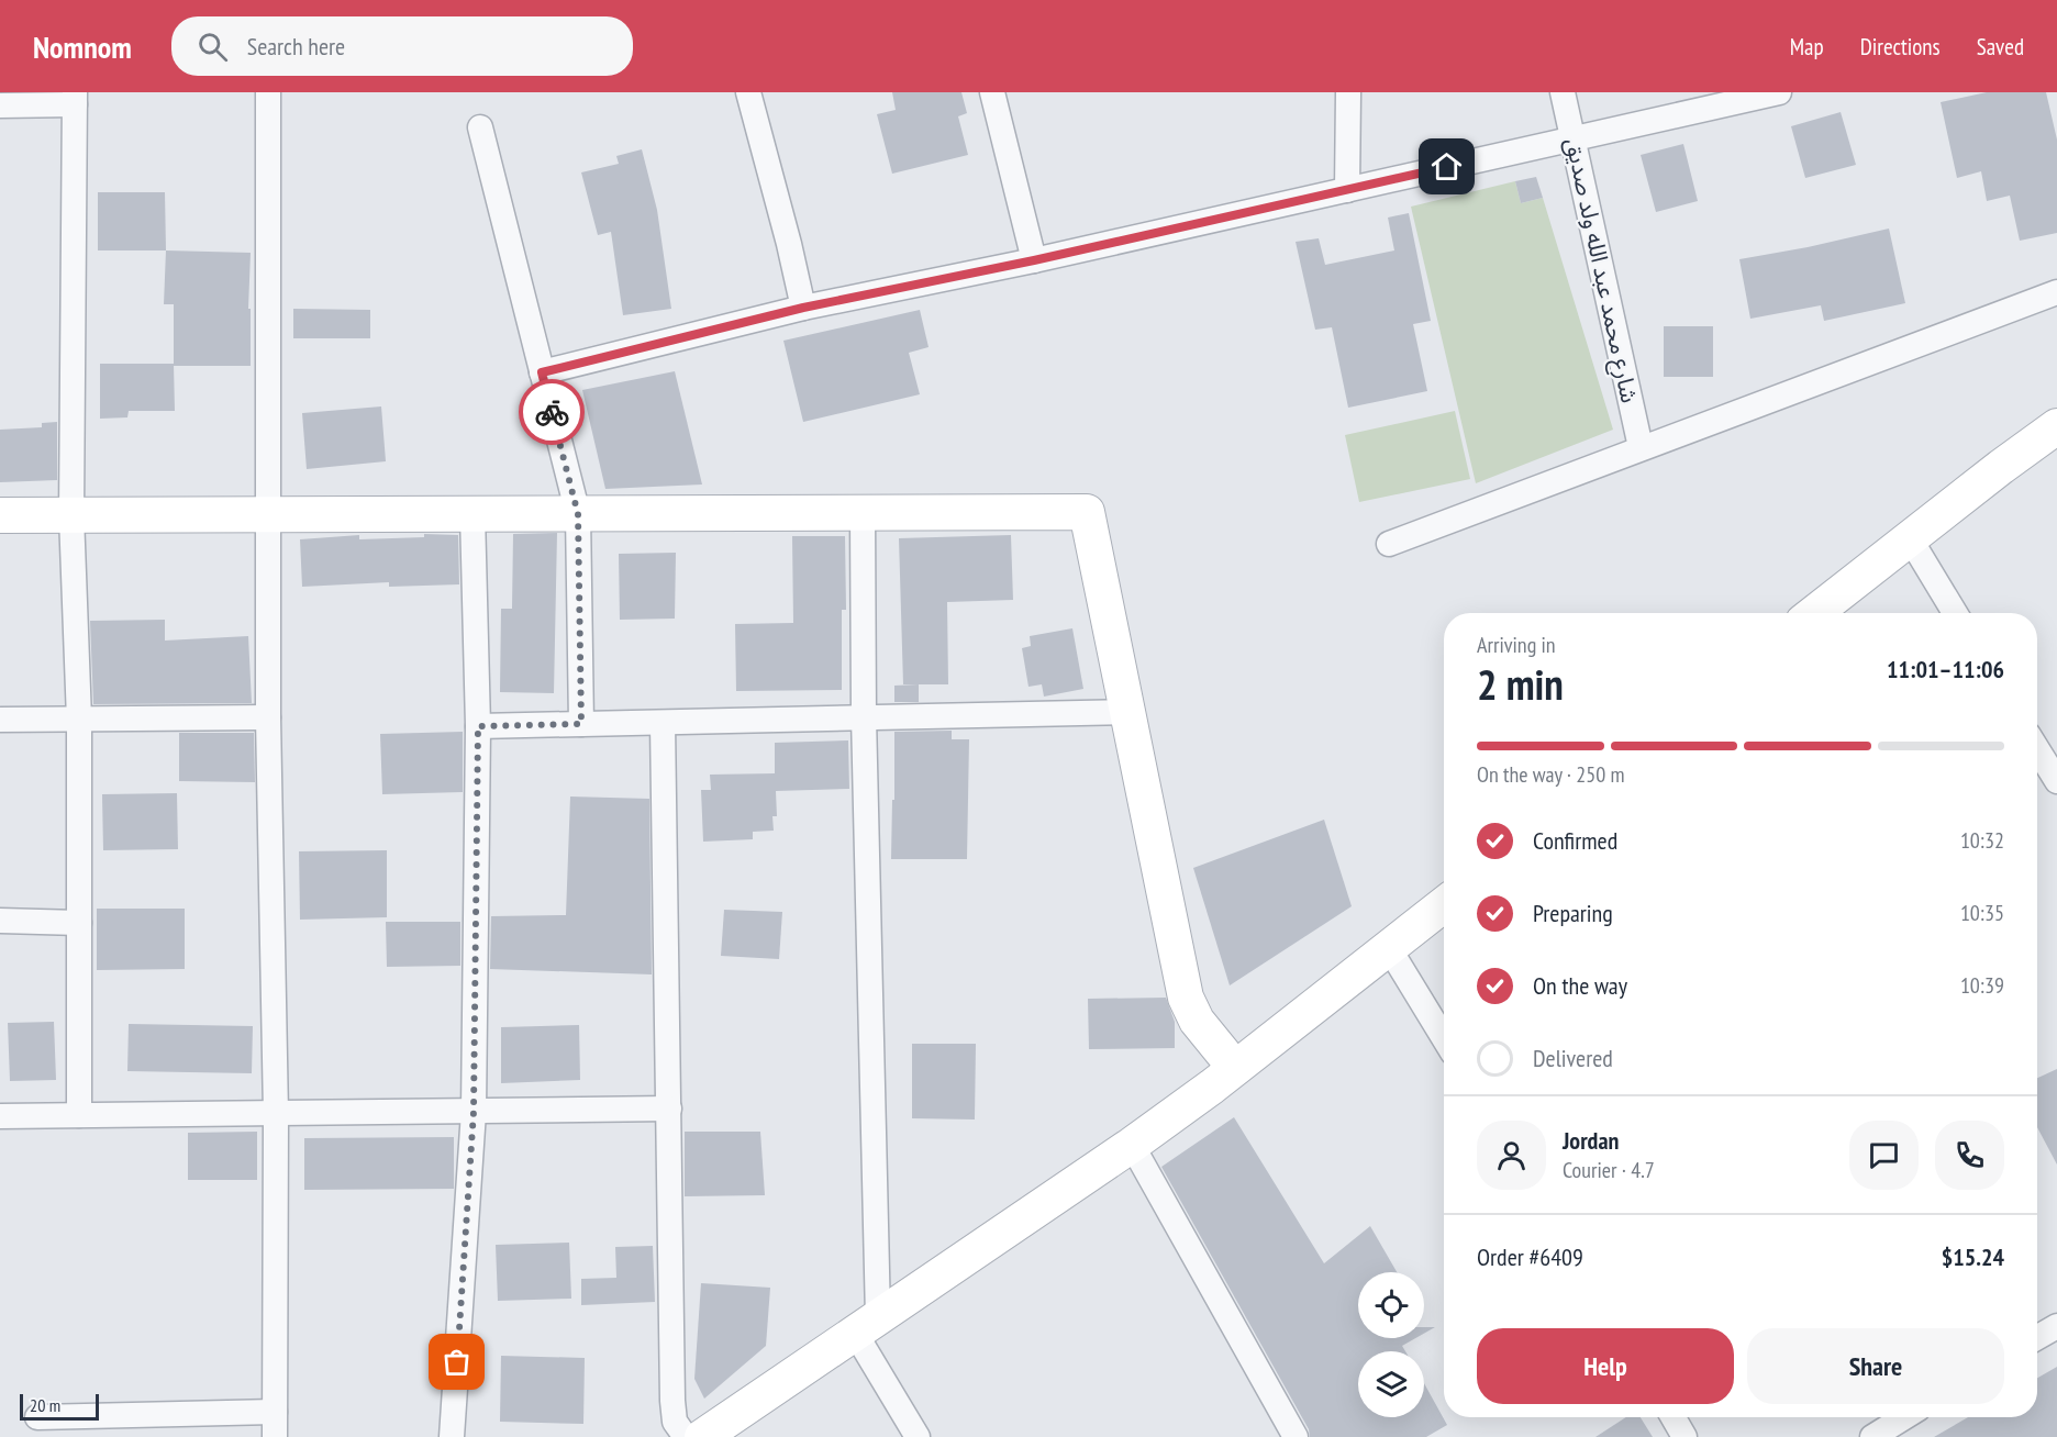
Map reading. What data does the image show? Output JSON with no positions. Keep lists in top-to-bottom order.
{
  "streets": {
    "street": ["شارع محمد عبد الله ولد صديق"]
  },
  "scale_bar": "20 m",
  "page": {
    "header": "Nomnom",
    "search": "Search here",
    "nav": ["Map", "Directions", "Saved"],
    "heading": ["2 min", "Arriving in", "11:01–11:06"],
    "panel": [
      "Jordan",
      "Courier · 4.7",
      "Order #6409",
      "$15.24"
    ],
    "bar": "On the way · 250 m",
    "list": [
      ["Confirmed", "10:32"],
      ["Preparing", "10:35"],
      ["On the way", "10:39"],
      "Delivered"
    ],
    "buttons": ["Help", "Share"],
    "scale": "20 m"
  }
}
